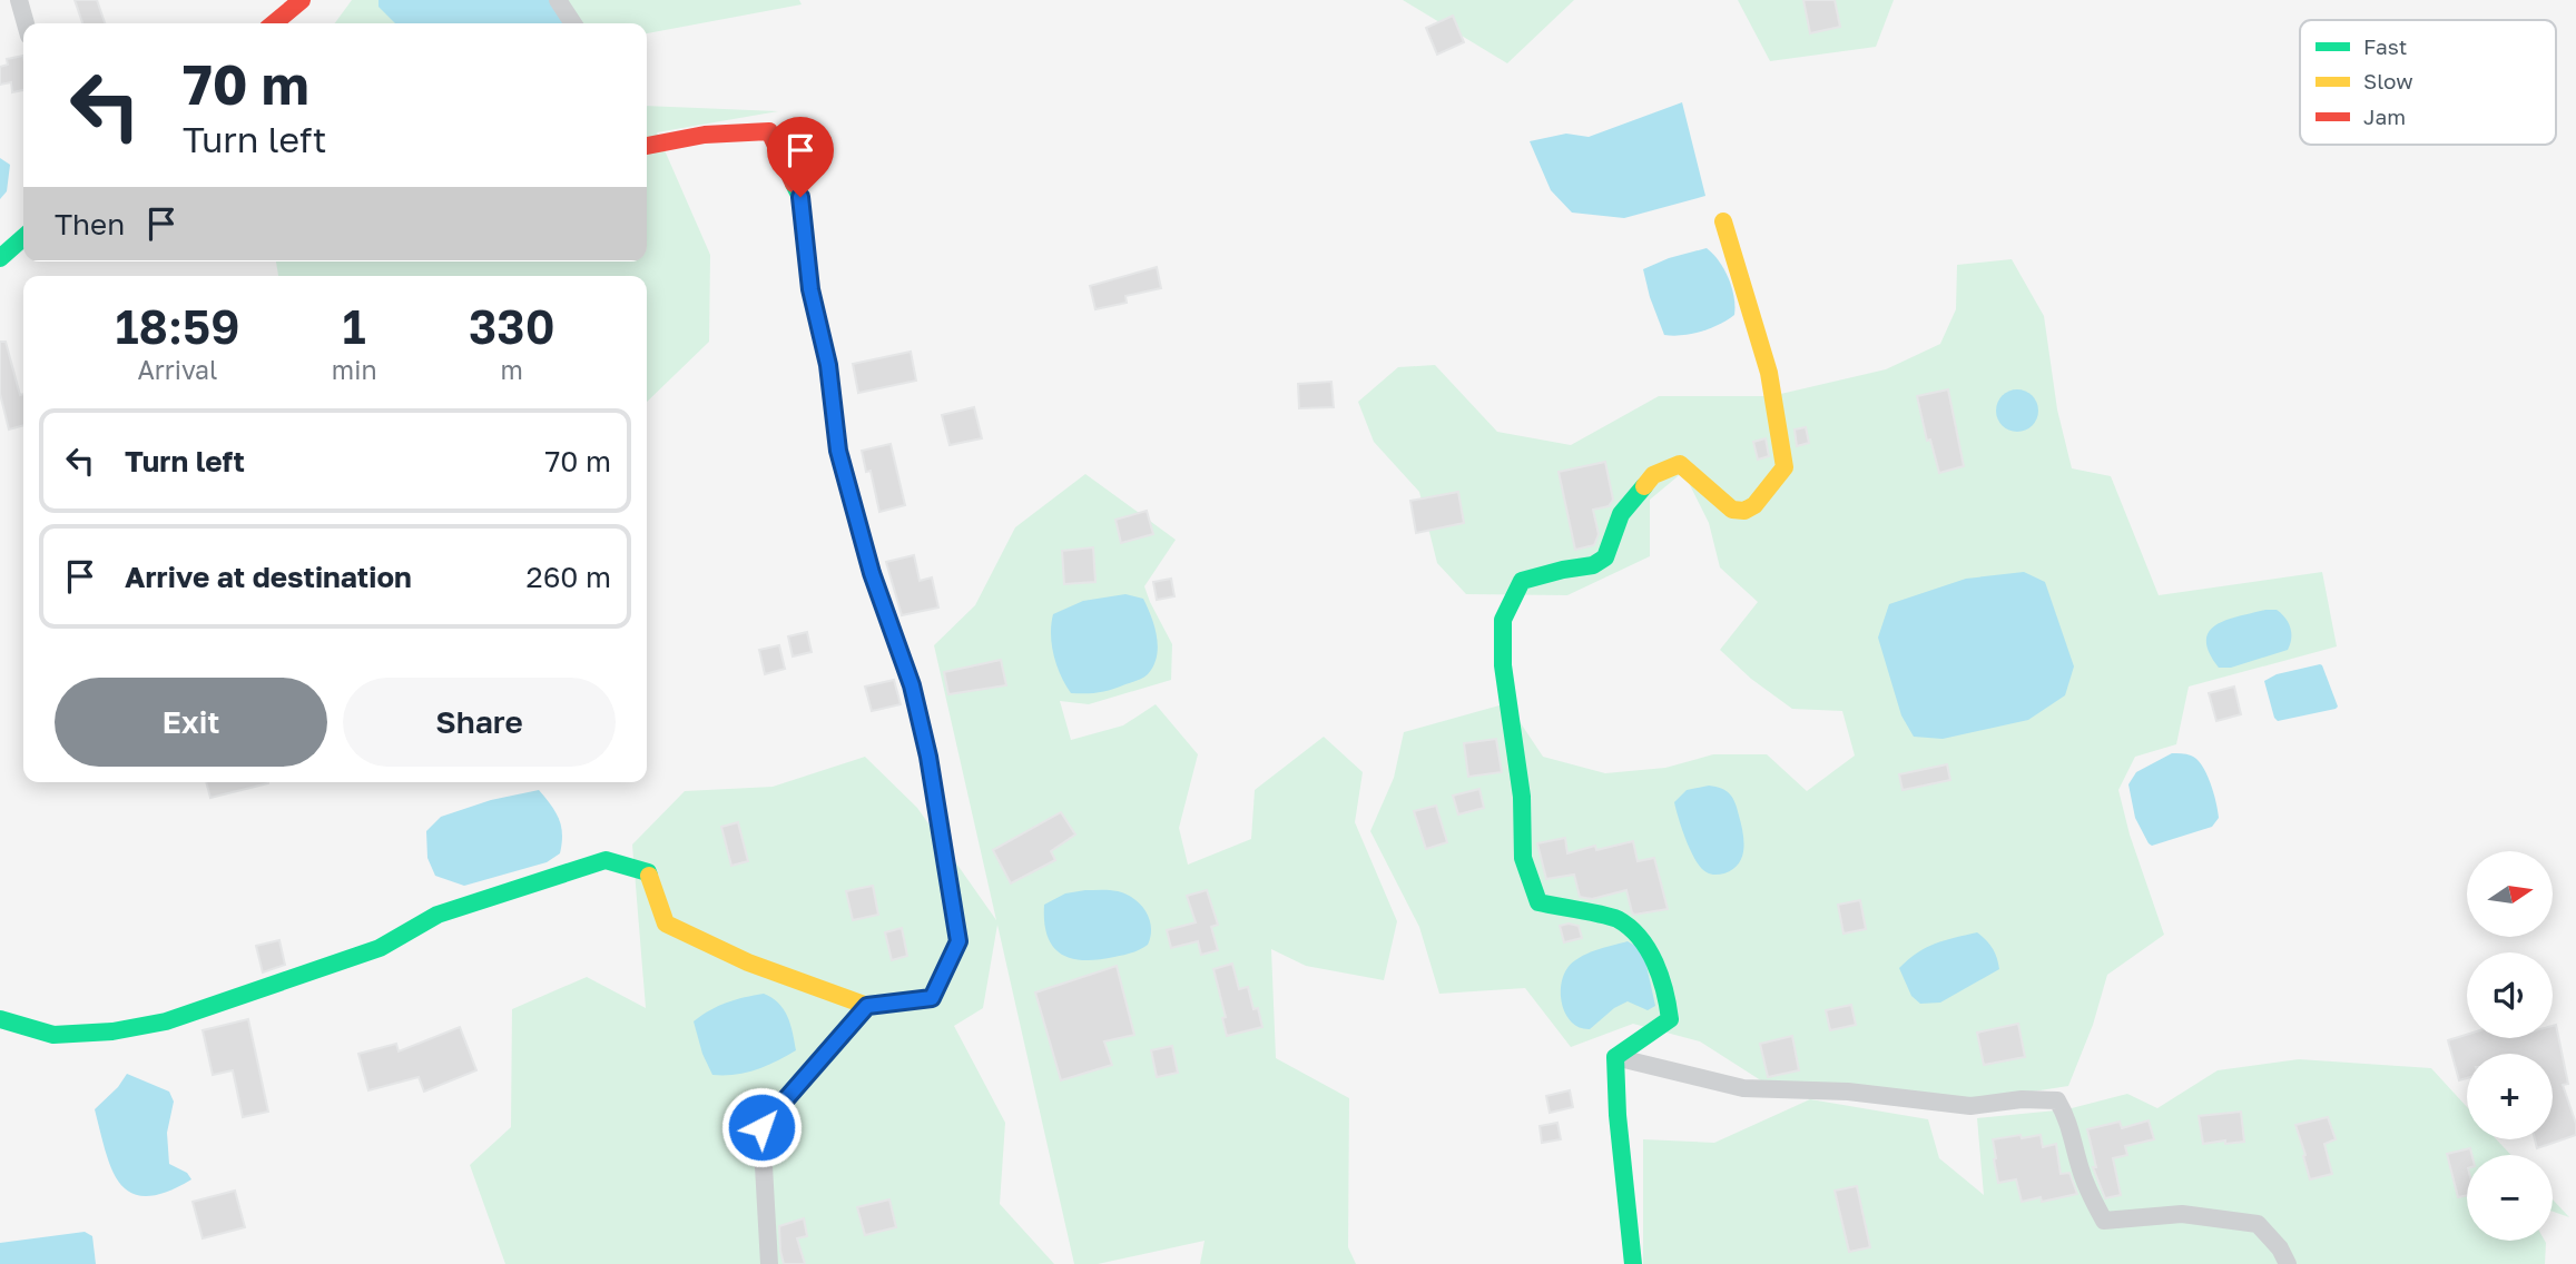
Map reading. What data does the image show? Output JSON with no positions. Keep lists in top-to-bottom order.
{
  "legend": ["Fast", "Slow", "Jam"],
  "north": "right",
  "page": {
    "turn": ["70 m", "Turn left"],
    "then": "Then",
    "eta": [
      "18:59",
      "Arrival",
      "1",
      "min",
      "330",
      "m"
    ],
    "list": [
      {
        "name": "Turn left",
        "value": "70 m"
      },
      {
        "name": "Arrive at destination",
        "value": "260 m"
      }
    ],
    "buttons": ["Exit", "Share"],
    "map_buttons": ["+", "−"]
  }
}
